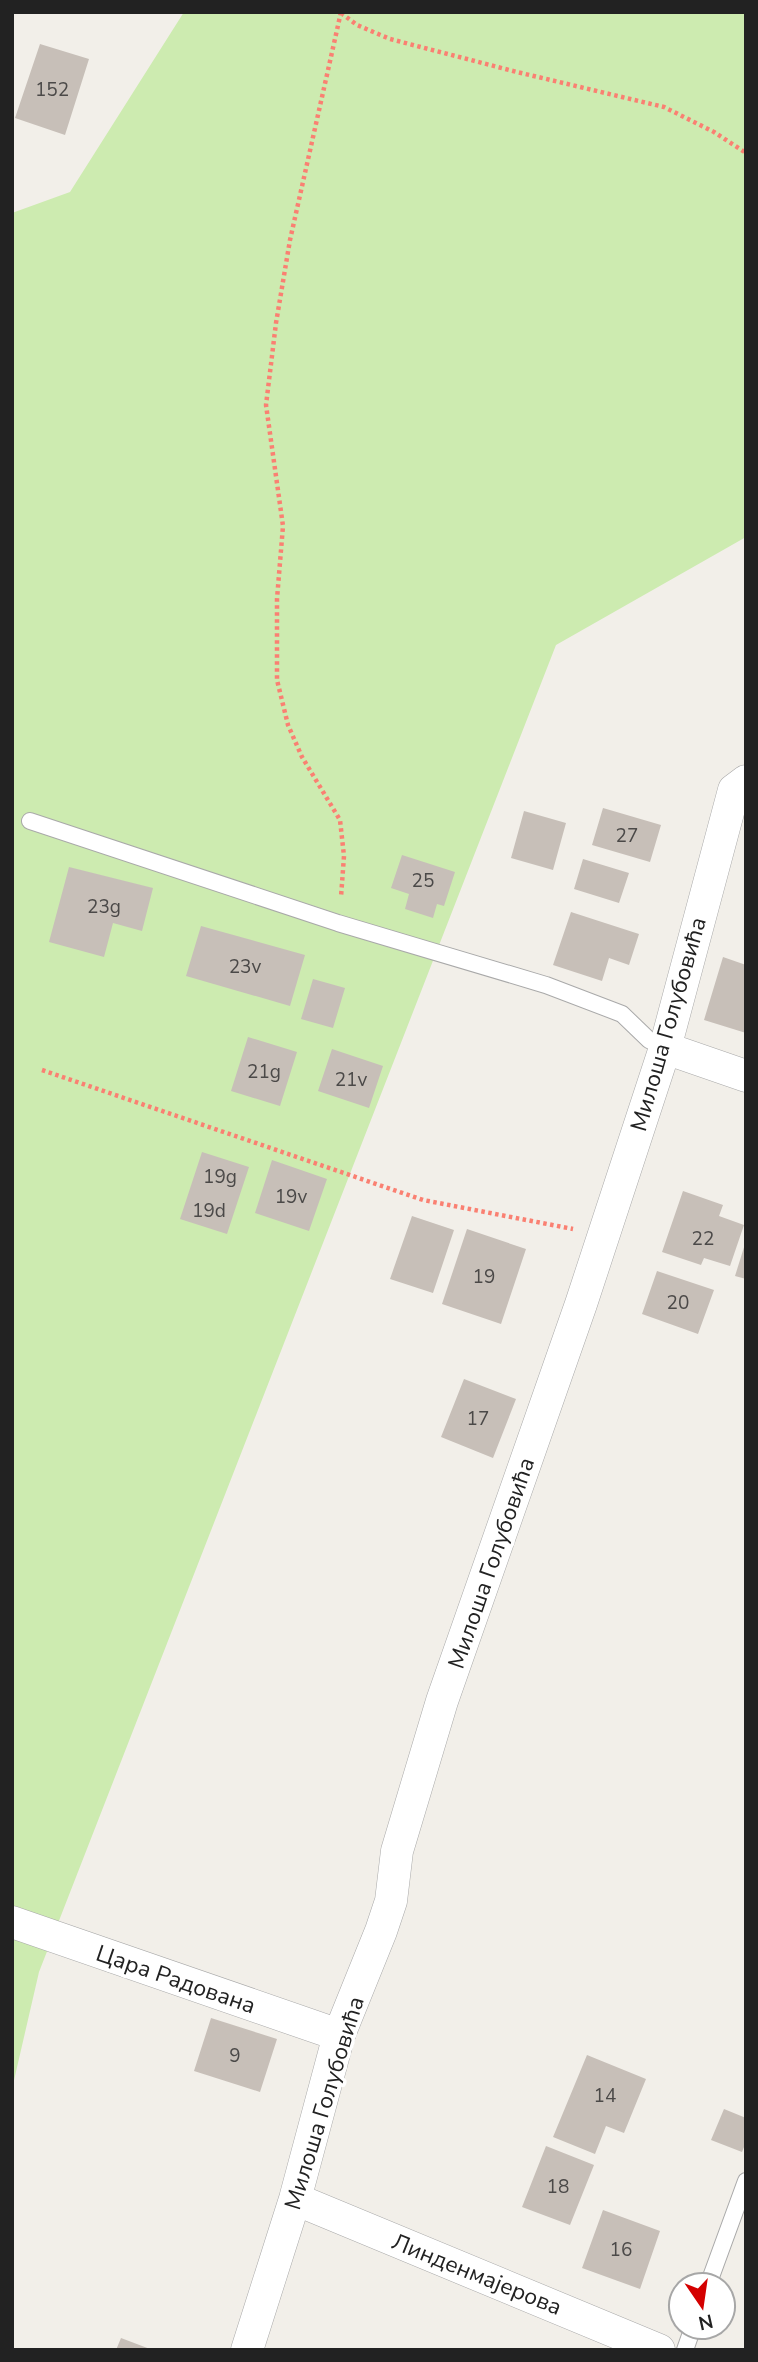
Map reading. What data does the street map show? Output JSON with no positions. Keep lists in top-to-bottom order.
{
  "streets": {
    "street": ["Милоша Голубовића", "Цара Радована", "Линденмајерова"]
  },
  "crossings": [
    ["Милоша Голубовића", "Цара Радована"],
    ["Милоша Голубовића", "Линденмајерова"]
  ],
  "house_numbers": [
    "152",
    "27",
    "25",
    "23g",
    "23v",
    "21g",
    "21v",
    "19g",
    "19v",
    "19d",
    "22",
    "19",
    "20",
    "17",
    "9",
    "14",
    "18",
    "16"
  ],
  "north": "bottom"
}
